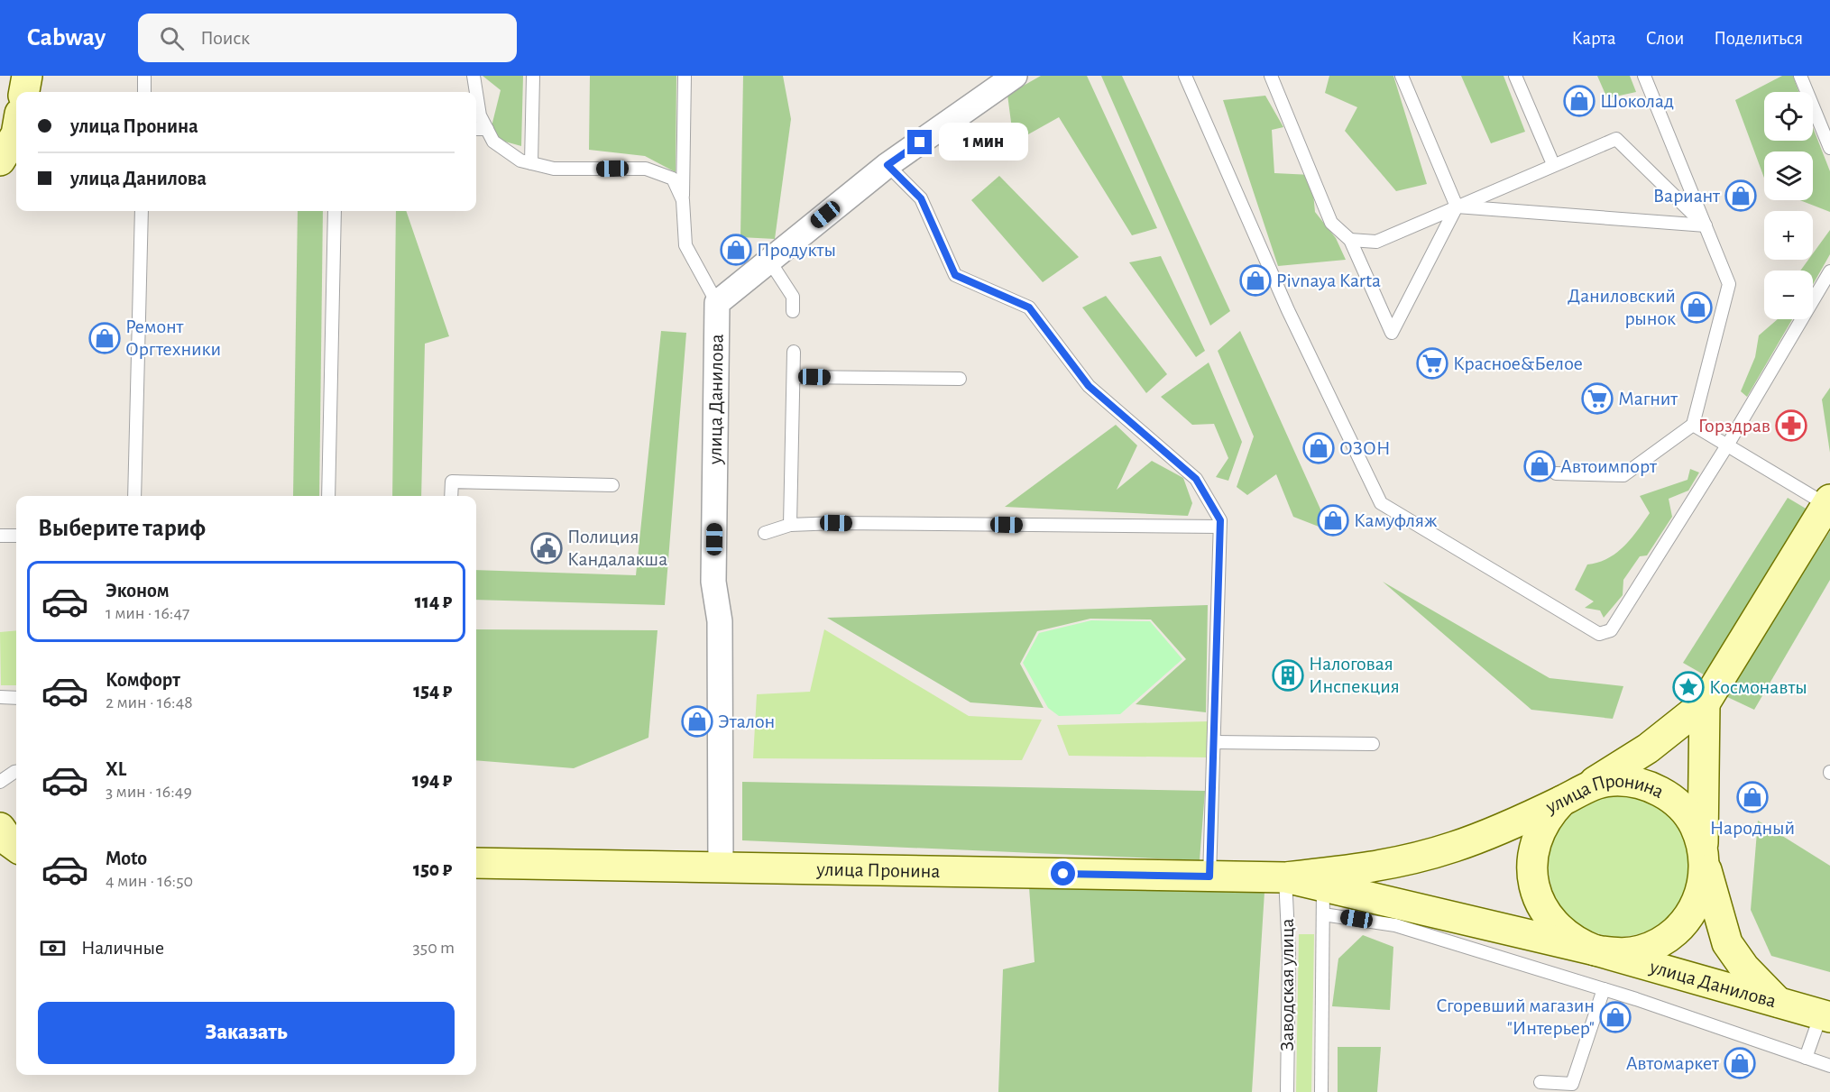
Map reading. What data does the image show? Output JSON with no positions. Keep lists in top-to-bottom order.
{
  "streets": {
    "main road": ["улица Данилова", "улица Пронина"],
    "lane": ["Заводская улица"]
  },
  "crossings": [
    ["улица Данилова", "улица Пронина"],
    ["улица Пронина", "Заводская улица"]
  ],
  "places": {
    "shop": [
      "Шоколад",
      "Вариант",
      "Продукты",
      "Pivnaya Karta",
      "Даниловский рынок",
      "Ремонт Оргтехники",
      "ОЗОН",
      "Автоимпорт",
      "Камуфляж",
      "Эталон",
      "Народный",
      "Сгоревший магазин \"Интерьер\"",
      "Автомаркет"
    ],
    "supermarket": ["Красное&Белое", "Магнит"],
    "pharmacy": ["Горздрав"],
    "public building": ["Полиция Кандалакша"],
    "building": ["Налоговая Инспекция"],
    "place": ["Космонавты"]
  },
  "page": {
    "header": "Cabway",
    "search": "Поиск",
    "nav": ["Карта", "Слои", "Поделиться"],
    "map_buttons": ["+", "−"],
    "banner": ["улица Пронина", "улица Данилова"],
    "bubble": "1 мин",
    "heading": "Выберите тариф",
    "list": [
      {
        "name": "Эконом",
        "note": "1 мин · 16:47",
        "value": "114 ₽"
      },
      {
        "name": "Комфорт",
        "note": "2 мин · 16:48",
        "value": "154 ₽"
      },
      {
        "name": "XL",
        "note": "3 мин · 16:49",
        "value": "194 ₽"
      },
      {
        "name": "Moto",
        "note": "4 мин · 16:50",
        "value": "150 ₽"
      }
    ],
    "pay": ["Наличные", "350 m"],
    "buttons": "Заказать"
  }
}
